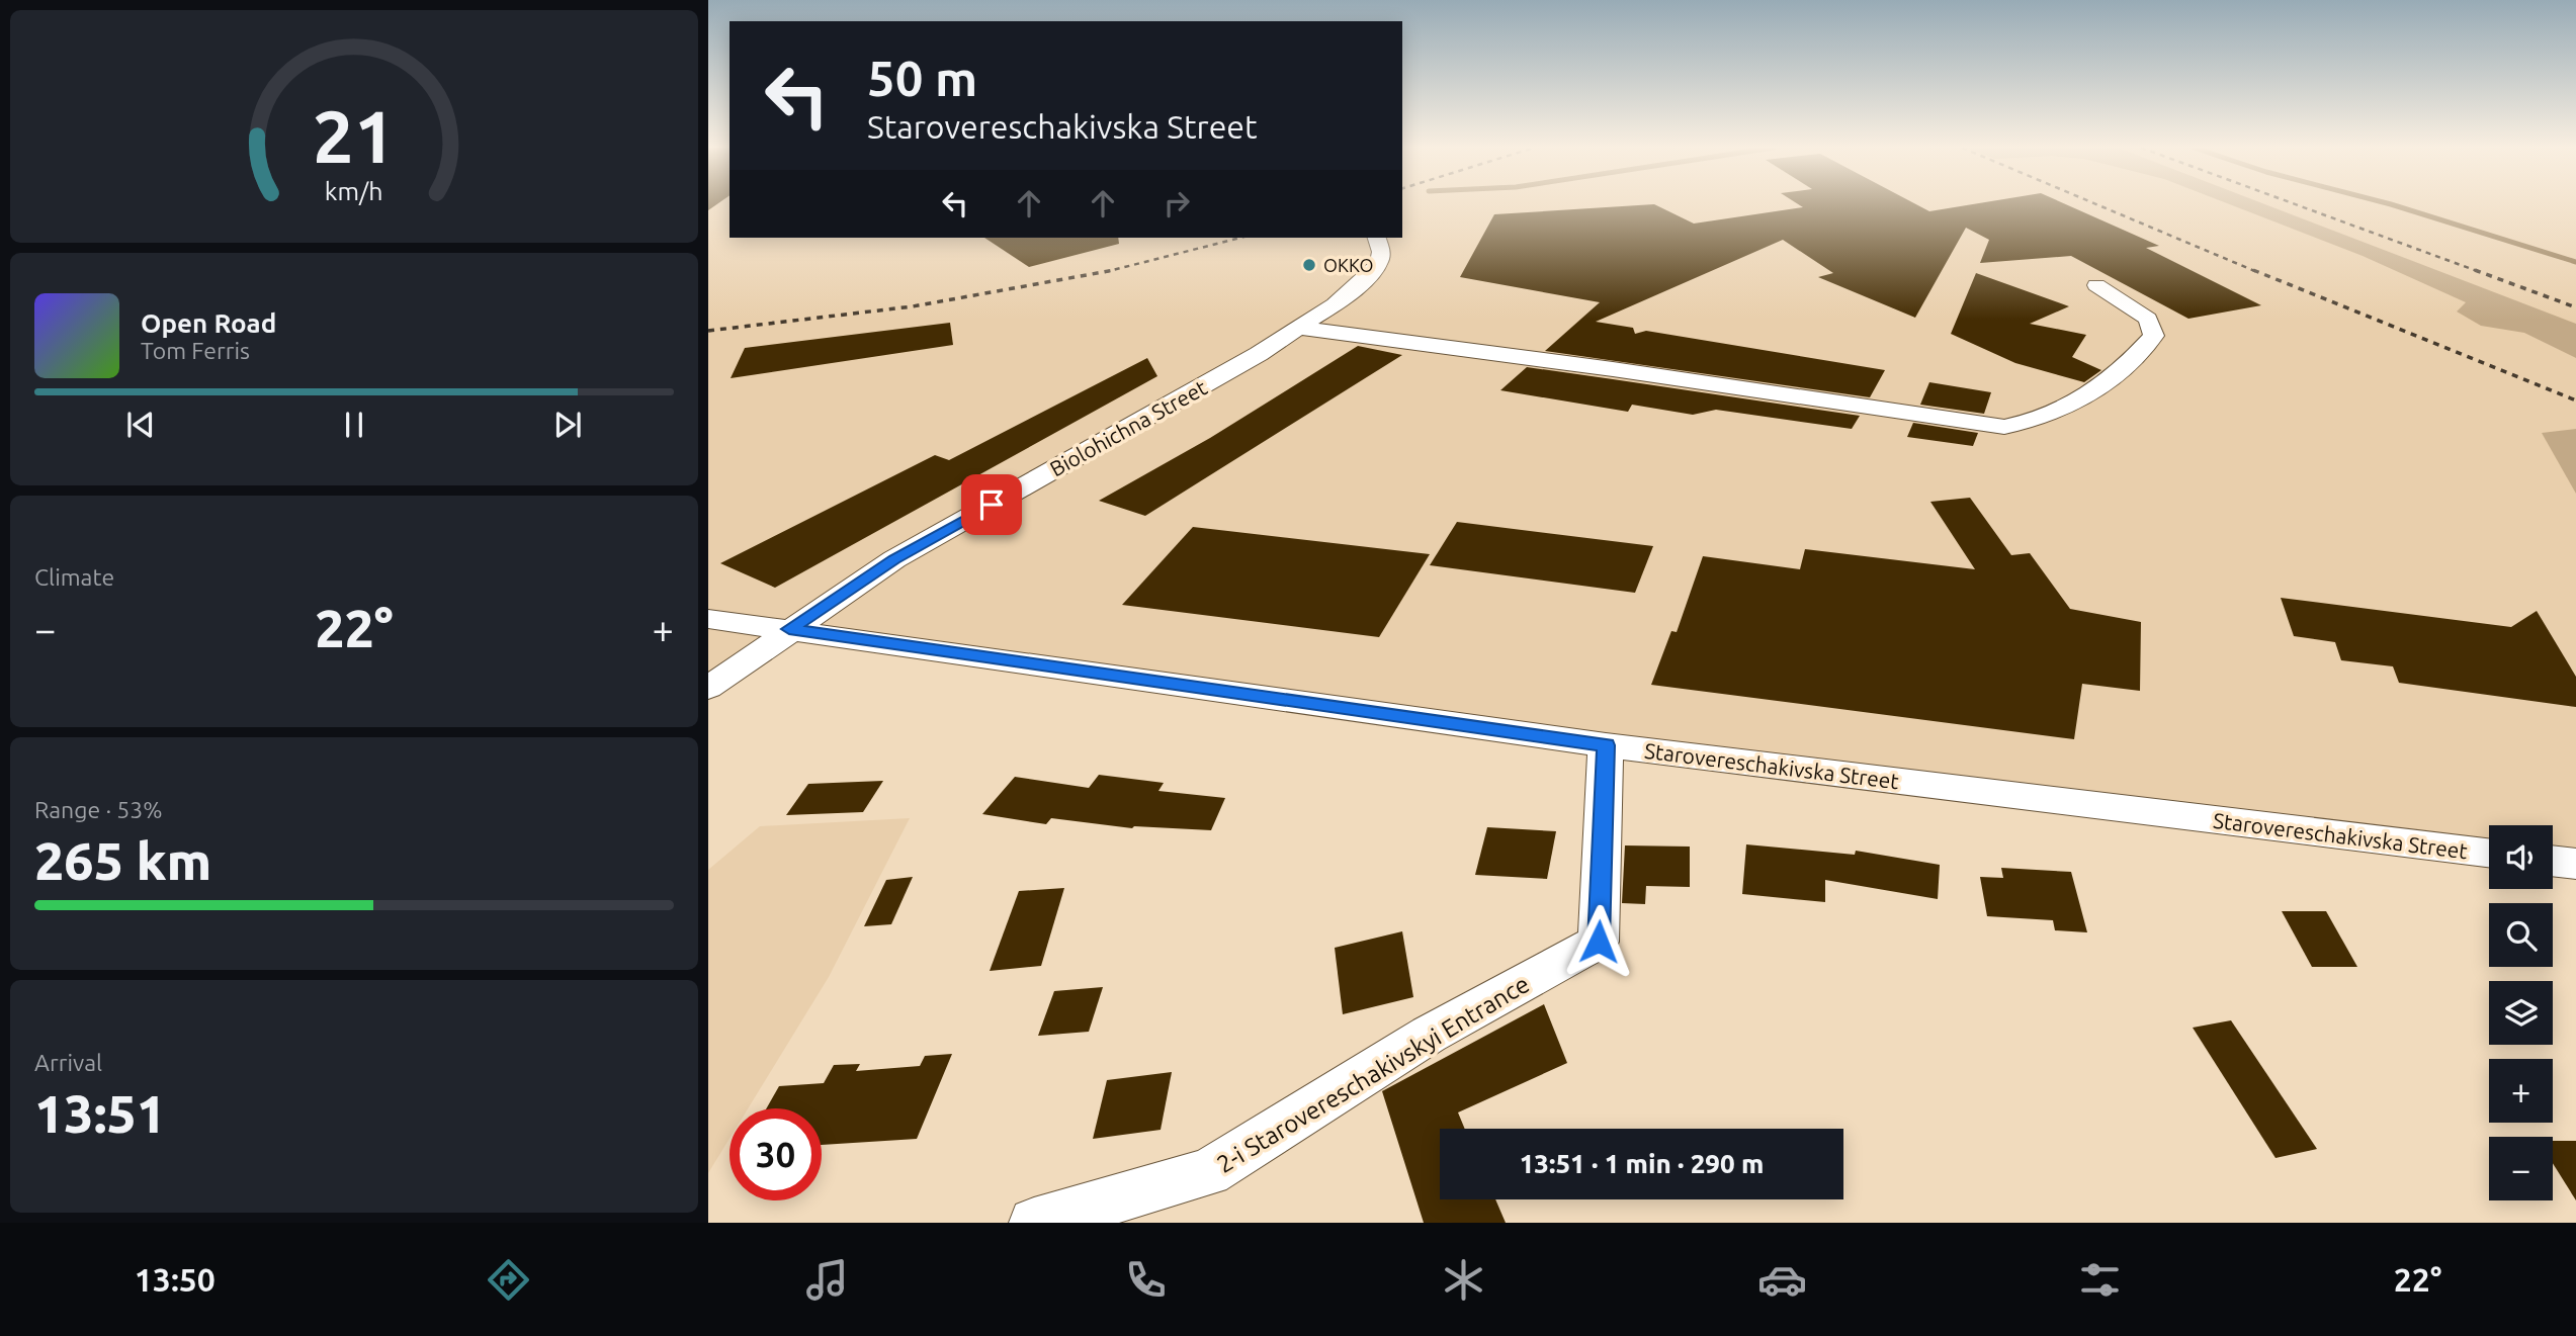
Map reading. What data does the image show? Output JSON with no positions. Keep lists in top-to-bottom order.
{
  "streets": {
    "street": ["Biolohichna Street", "Starovereschakivska Street", "2-i Starovereschakivskyi Entrance"]
  },
  "crossings": [
    ["Biolohichna Street", "Starovereschakivska Street"],
    ["Starovereschakivska Street", "2-i Starovereschakivskyi Entrance"]
  ],
  "places": ["OKKO"],
  "page": {
    "turn": ["50 m", "Starovereschakivska Street"],
    "song": ["Open Road", "Tom Ferris"],
    "tile": [
      "Climate",
      ["Range · 53%", "265 km"],
      ["Arrival", "13:51"]
    ],
    "heat": ["−", "22°", "+"],
    "map_buttons": ["+", "−"],
    "limit": "30",
    "trip": "13:51 · 1 min · 290 m",
    "tabs": ["13:50", "22°"],
    "gauge": ["21", "km/h"]
  }
}
